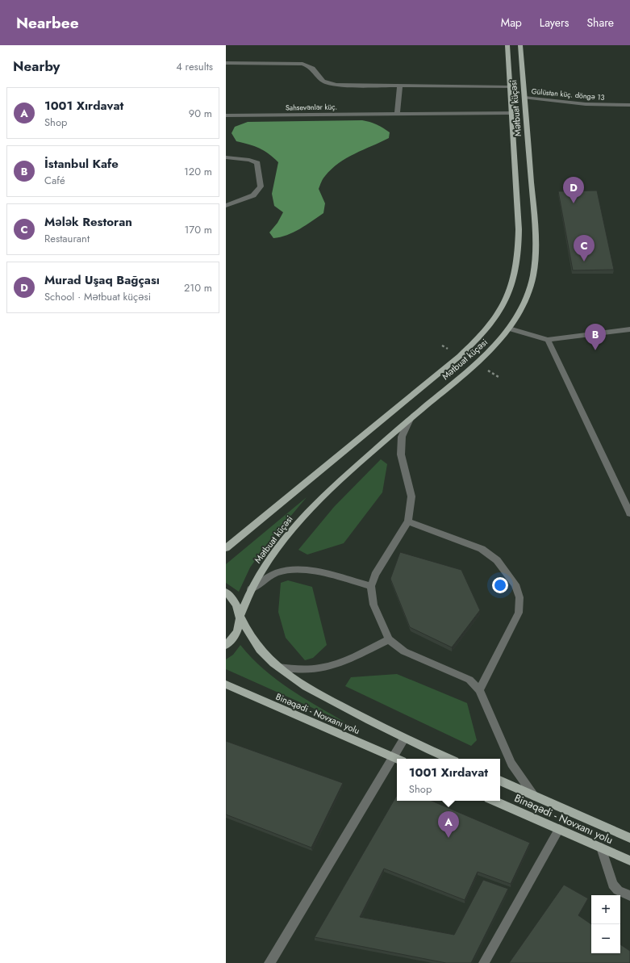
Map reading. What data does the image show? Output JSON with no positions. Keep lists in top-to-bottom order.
{
  "streets": {
    "main road": ["Mətbuat küçəsi", "Binəqədi - Novxanı yolu"],
    "street": ["Gülüstan küç. döngə 13", "Sahsevənlər küç."]
  },
  "crossings": [
    ["Gülüstan küç. döngə 13", "Mətbuat küçəsi"],
    ["Sahsevənlər küç.", "Mətbuat küçəsi"]
  ],
  "page": {
    "header": "Nearbee",
    "nav": ["Map", "Layers", "Share"],
    "heading": ["Nearby", "4 results"],
    "list": [
      {
        "mark": "A",
        "name": "1001 Xırdavat",
        "note": "Shop",
        "value": "90 m"
      },
      {
        "mark": "B",
        "name": "İstanbul Kafe",
        "note": "Café",
        "value": "120 m"
      },
      {
        "mark": "C",
        "name": "Mələk Restoran",
        "note": "Restaurant",
        "value": "170 m"
      },
      {
        "mark": "D",
        "name": "Murad Uşaq Bağçası",
        "note": "School · Mətbuat küçəsi",
        "value": "210 m"
      }
    ],
    "pins": [
      "D",
      "C",
      "B",
      "A"
    ],
    "popup": ["1001 Xırdavat", "Shop"],
    "map_buttons": ["+", "−"]
  }
}
